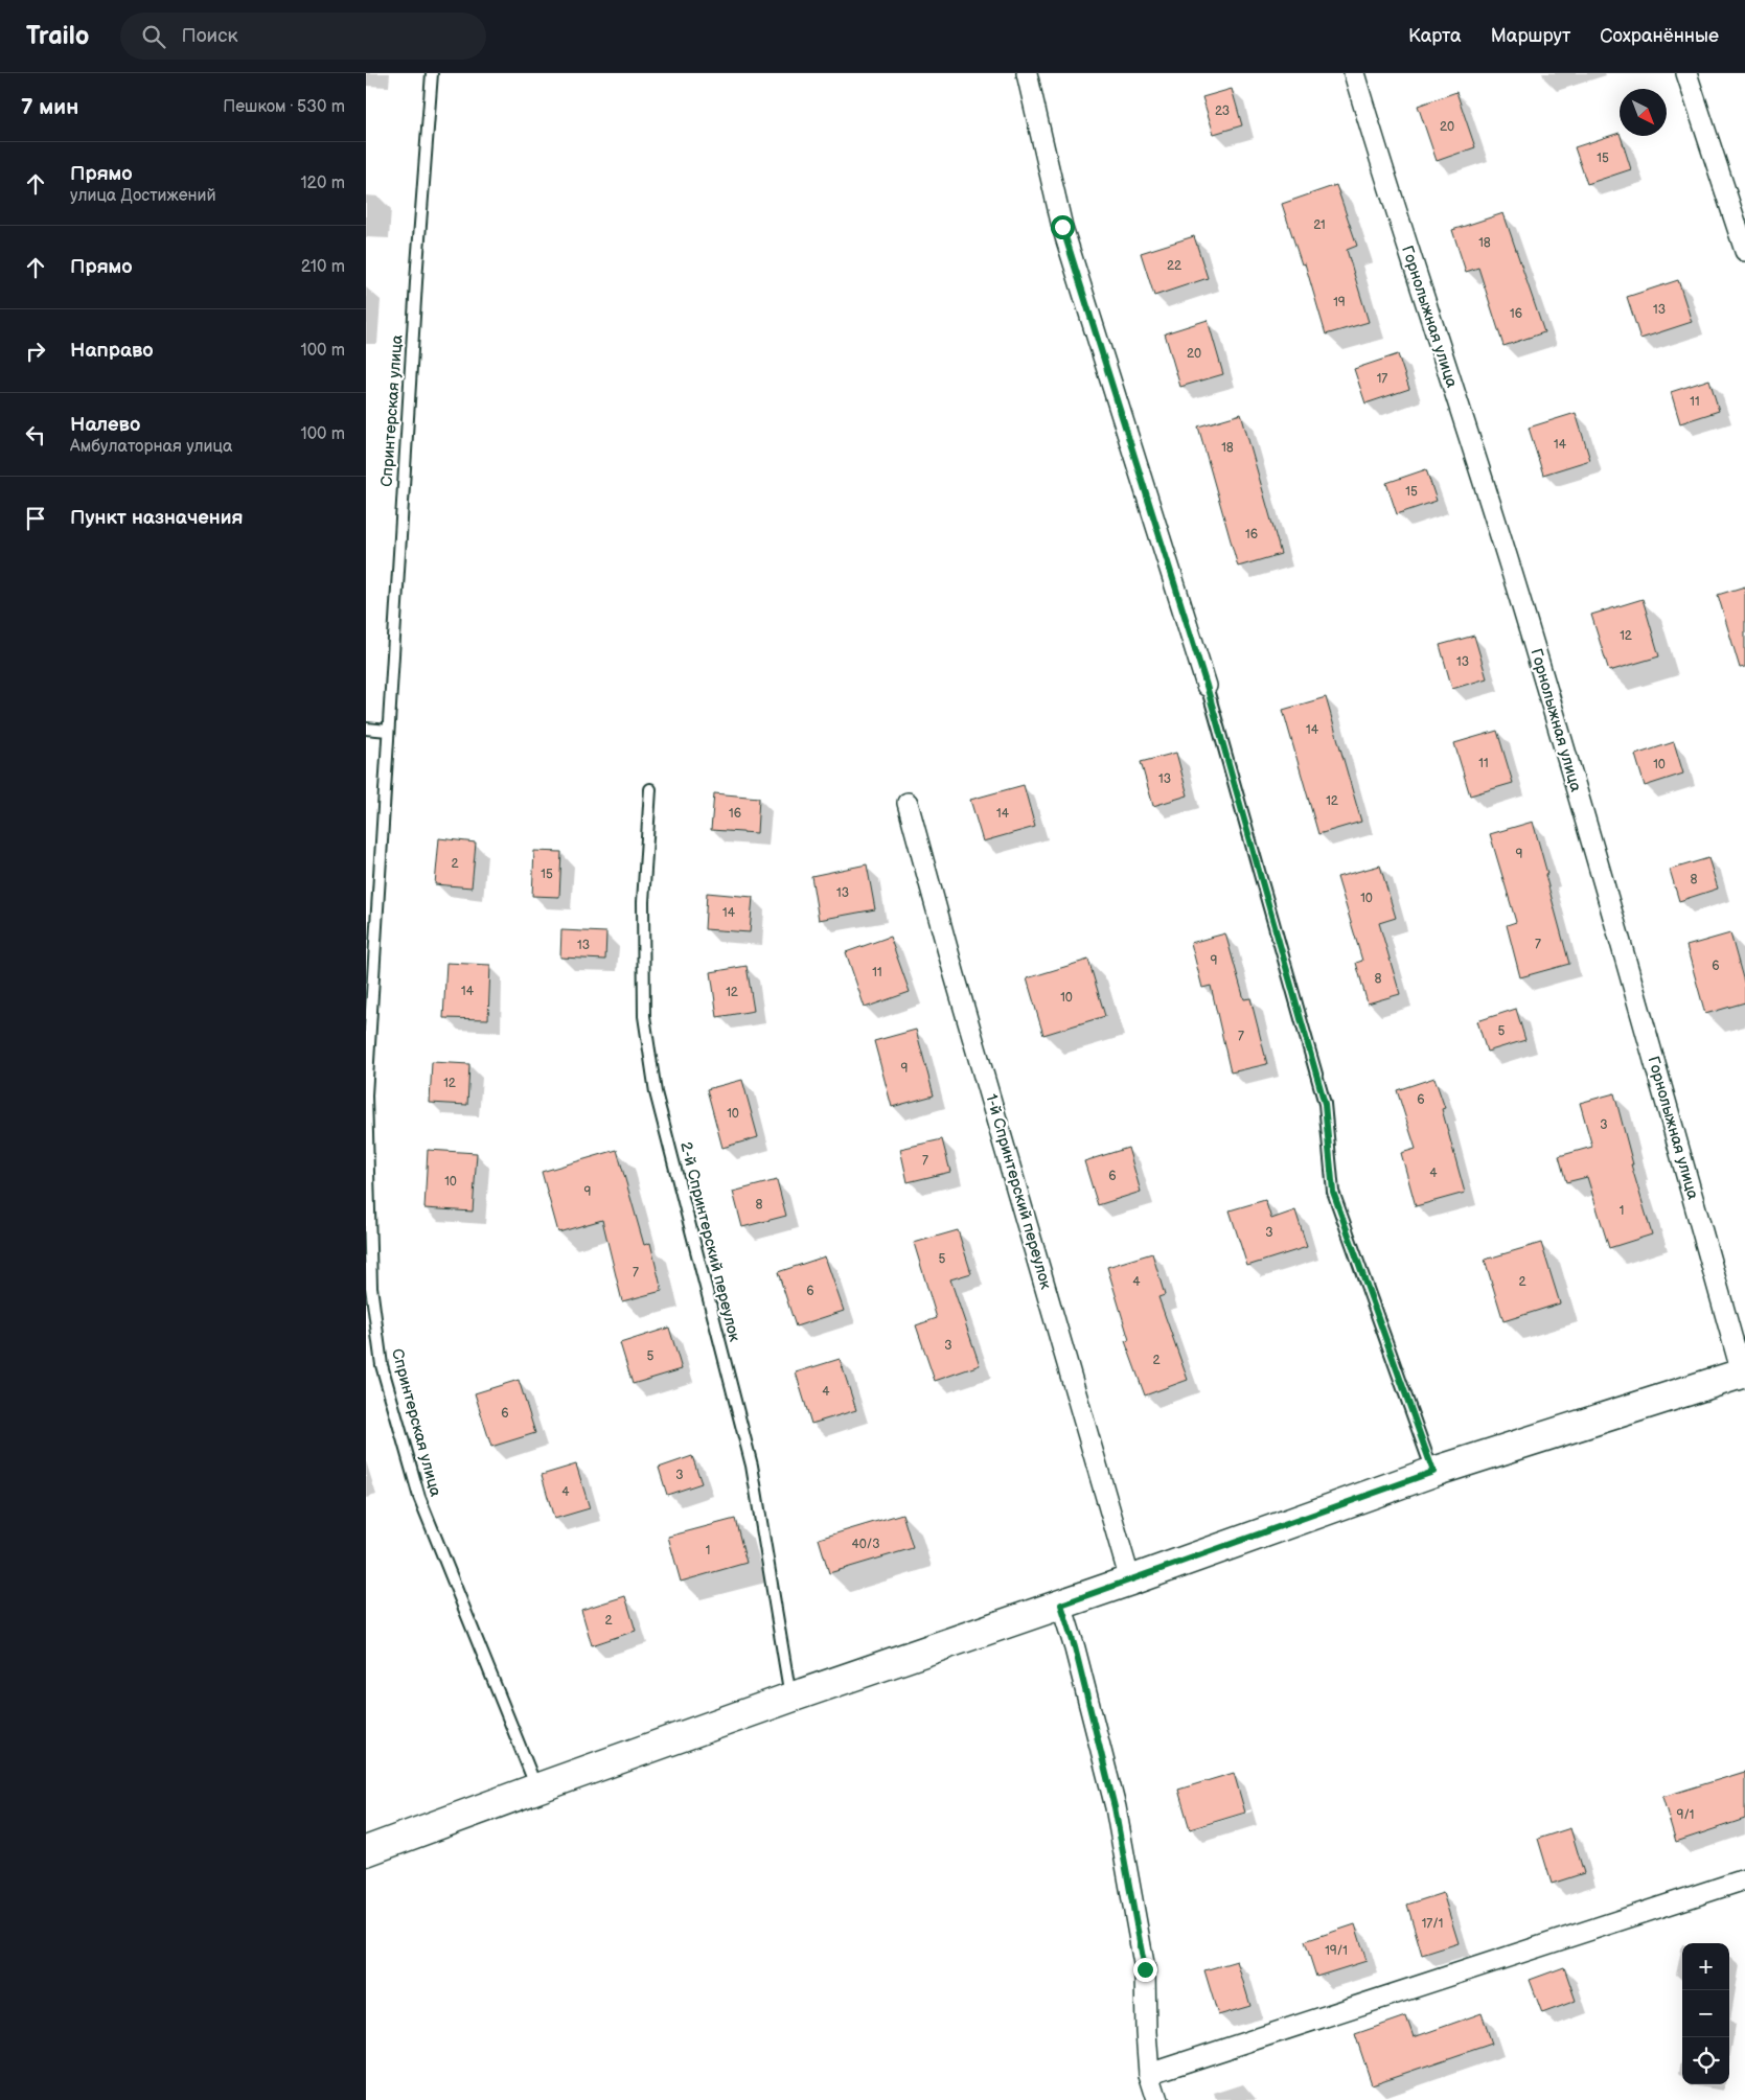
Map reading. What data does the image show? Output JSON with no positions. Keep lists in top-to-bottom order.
{
  "streets": {
    "street": ["Горнолыжная улица", "1-й Спринтерский переулок"],
    "lane": ["Спринтерская улица", "2-й Спринтерский переулок"]
  },
  "house_numbers": [
    "23",
    "20",
    "15",
    "21",
    "18",
    "22",
    "19",
    "13",
    "16",
    "20",
    "17",
    "11",
    "14",
    "18",
    "15",
    "16",
    "12",
    "13",
    "14",
    "11",
    "10",
    "13",
    "12",
    "16",
    "14",
    "9",
    "2",
    "15",
    "8",
    "13",
    "10",
    "14",
    "7",
    "13",
    "9",
    "6",
    "11",
    "8",
    "14",
    "12",
    "10",
    "5",
    "7",
    "9",
    "12",
    "6",
    "10",
    "3",
    "7",
    "4",
    "6",
    "10",
    "9",
    "8",
    "1",
    "3",
    "5",
    "7",
    "4",
    "2",
    "6",
    "3",
    "5",
    "2",
    "4",
    "6",
    "3",
    "4",
    "40/3",
    "1",
    "2",
    "9/1",
    "17/1",
    "19/1"
  ],
  "north": "bottom right",
  "page": {
    "header": "Trailo",
    "search": "Поиск",
    "nav": ["Карта", "Маршрут", "Сохранённые"],
    "heading": ["7 мин", "Пешком · 530 m"],
    "list": [
      ["Прямо", "улица Достижений", "120 m"],
      ["Прямо", "210 m"],
      ["Направо", "100 m"],
      ["Налево", "Амбулаторная улица", "100 m"],
      "Пункт назначения"
    ],
    "map_buttons": ["+", "−"]
  }
}
